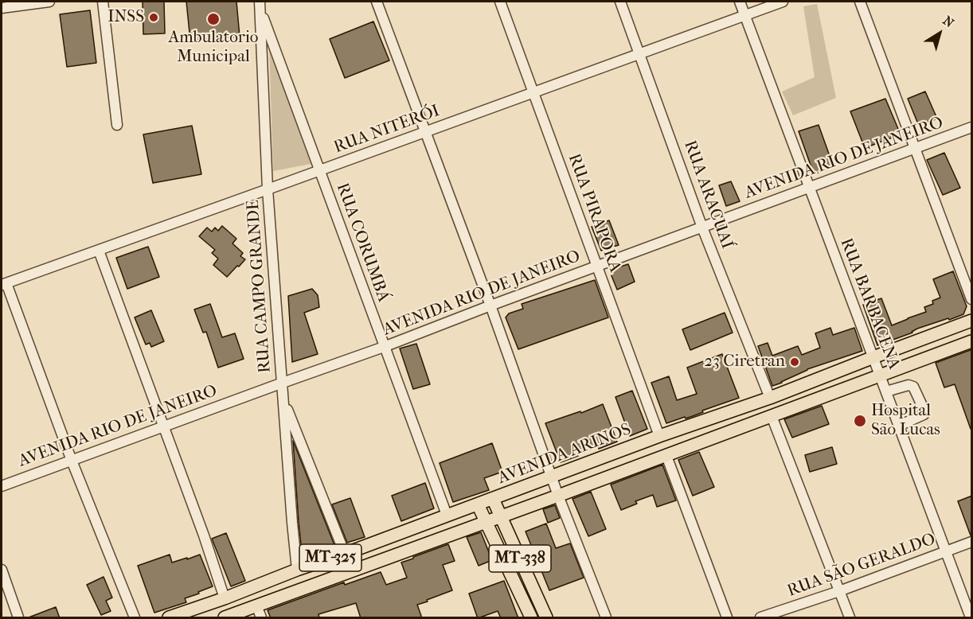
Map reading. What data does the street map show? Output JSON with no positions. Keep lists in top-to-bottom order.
{
  "streets": {
    "main road": ["AVENIDA ARINOS", "MT-325", "MT-338"],
    "street": [
      "RUA NITERÓI",
      "AVENIDA RIO DE JANEIRO",
      "RUA ARACUAÍ",
      "RUA PIRAPORA",
      "RUA CORUMBÁ",
      "RUA CAMPO GRANDE",
      "RUA BARBACENA",
      "RUA SÃO GERALDO"
    ]
  },
  "crossings": [
    ["RUA NITERÓI", "RUA ARACUAÍ"],
    ["RUA NITERÓI", "RUA PIRAPORA"],
    ["RUA NITERÓI", "RUA CORUMBÁ"],
    ["RUA NITERÓI", "RUA CAMPO GRANDE"],
    ["RUA NITERÓI", "RUA BARBACENA"],
    ["AVENIDA RIO DE JANEIRO", "RUA ARACUAÍ"],
    ["AVENIDA RIO DE JANEIRO", "RUA PIRAPORA"],
    ["AVENIDA RIO DE JANEIRO", "RUA CORUMBÁ"],
    ["AVENIDA RIO DE JANEIRO", "RUA CAMPO GRANDE"],
    ["AVENIDA RIO DE JANEIRO", "RUA BARBACENA"],
    ["RUA ARACUAÍ", "AVENIDA ARINOS"],
    ["RUA PIRAPORA", "AVENIDA ARINOS"],
    ["RUA CORUMBÁ", "RUA CAMPO GRANDE"],
    ["RUA CORUMBÁ", "AVENIDA ARINOS"],
    ["RUA CAMPO GRANDE", "AVENIDA ARINOS"],
    ["RUA BARBACENA", "AVENIDA ARINOS"],
    ["RUA BARBACENA", "MT-325"],
    ["RUA BARBACENA", "RUA SÃO GERALDO"],
    ["AVENIDA ARINOS", "MT-338"],
    ["MT-325", "MT-338"]
  ],
  "places": [
    "INSS",
    "Ambulatorio Municipal",
    "23 Ciretran",
    "Hospital São Lucas"
  ],
  "north": "top right"
}
